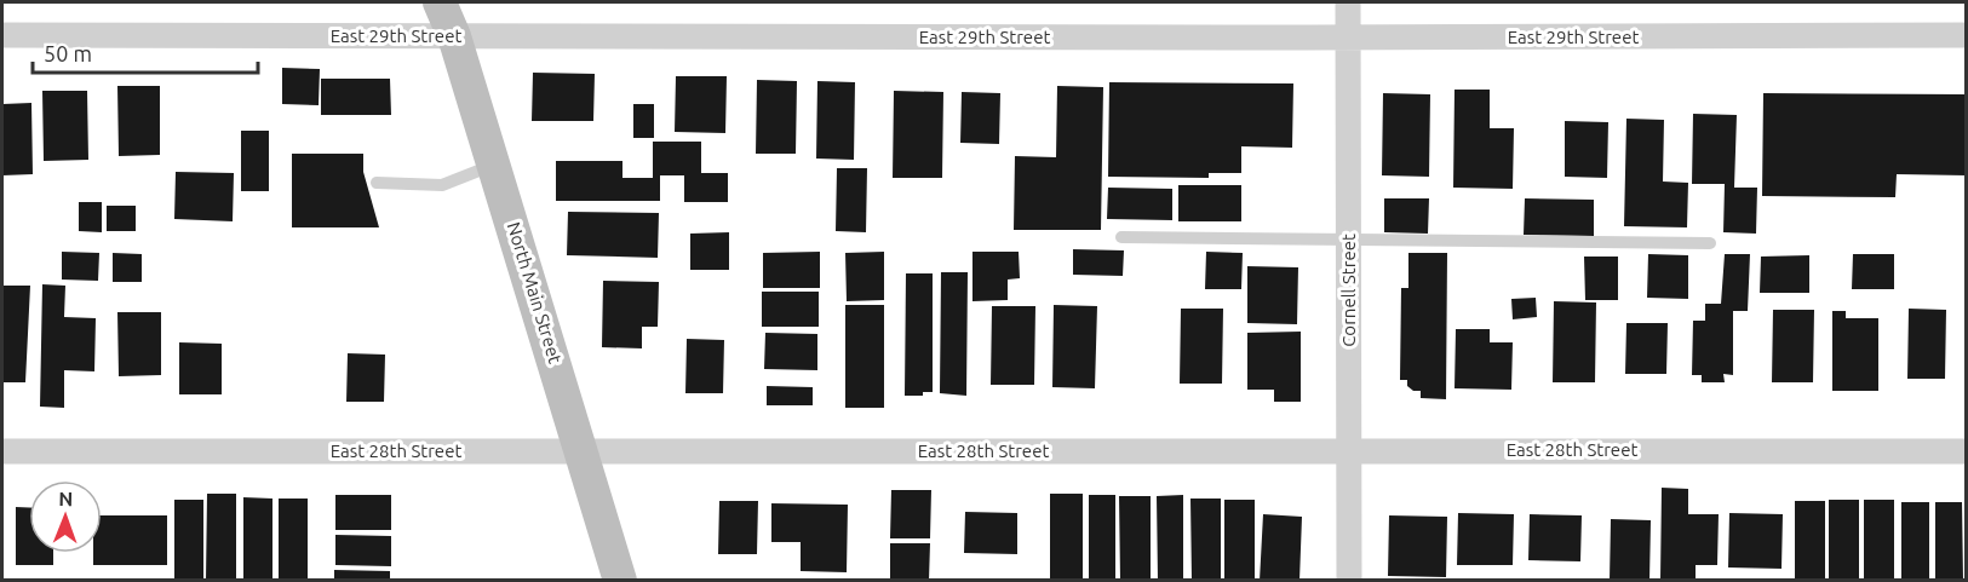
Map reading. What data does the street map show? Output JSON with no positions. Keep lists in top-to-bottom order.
{
  "streets": {
    "main road": ["North Main Street"],
    "street": ["East 29th Street", "Cornell Street", "East 28th Street"]
  },
  "crossings": [
    ["East 29th Street", "Cornell Street"],
    ["East 29th Street", "North Main Street"],
    ["Cornell Street", "East 28th Street"],
    ["North Main Street", "East 28th Street"]
  ],
  "scale_bar": "50 m",
  "north": "top"
}
